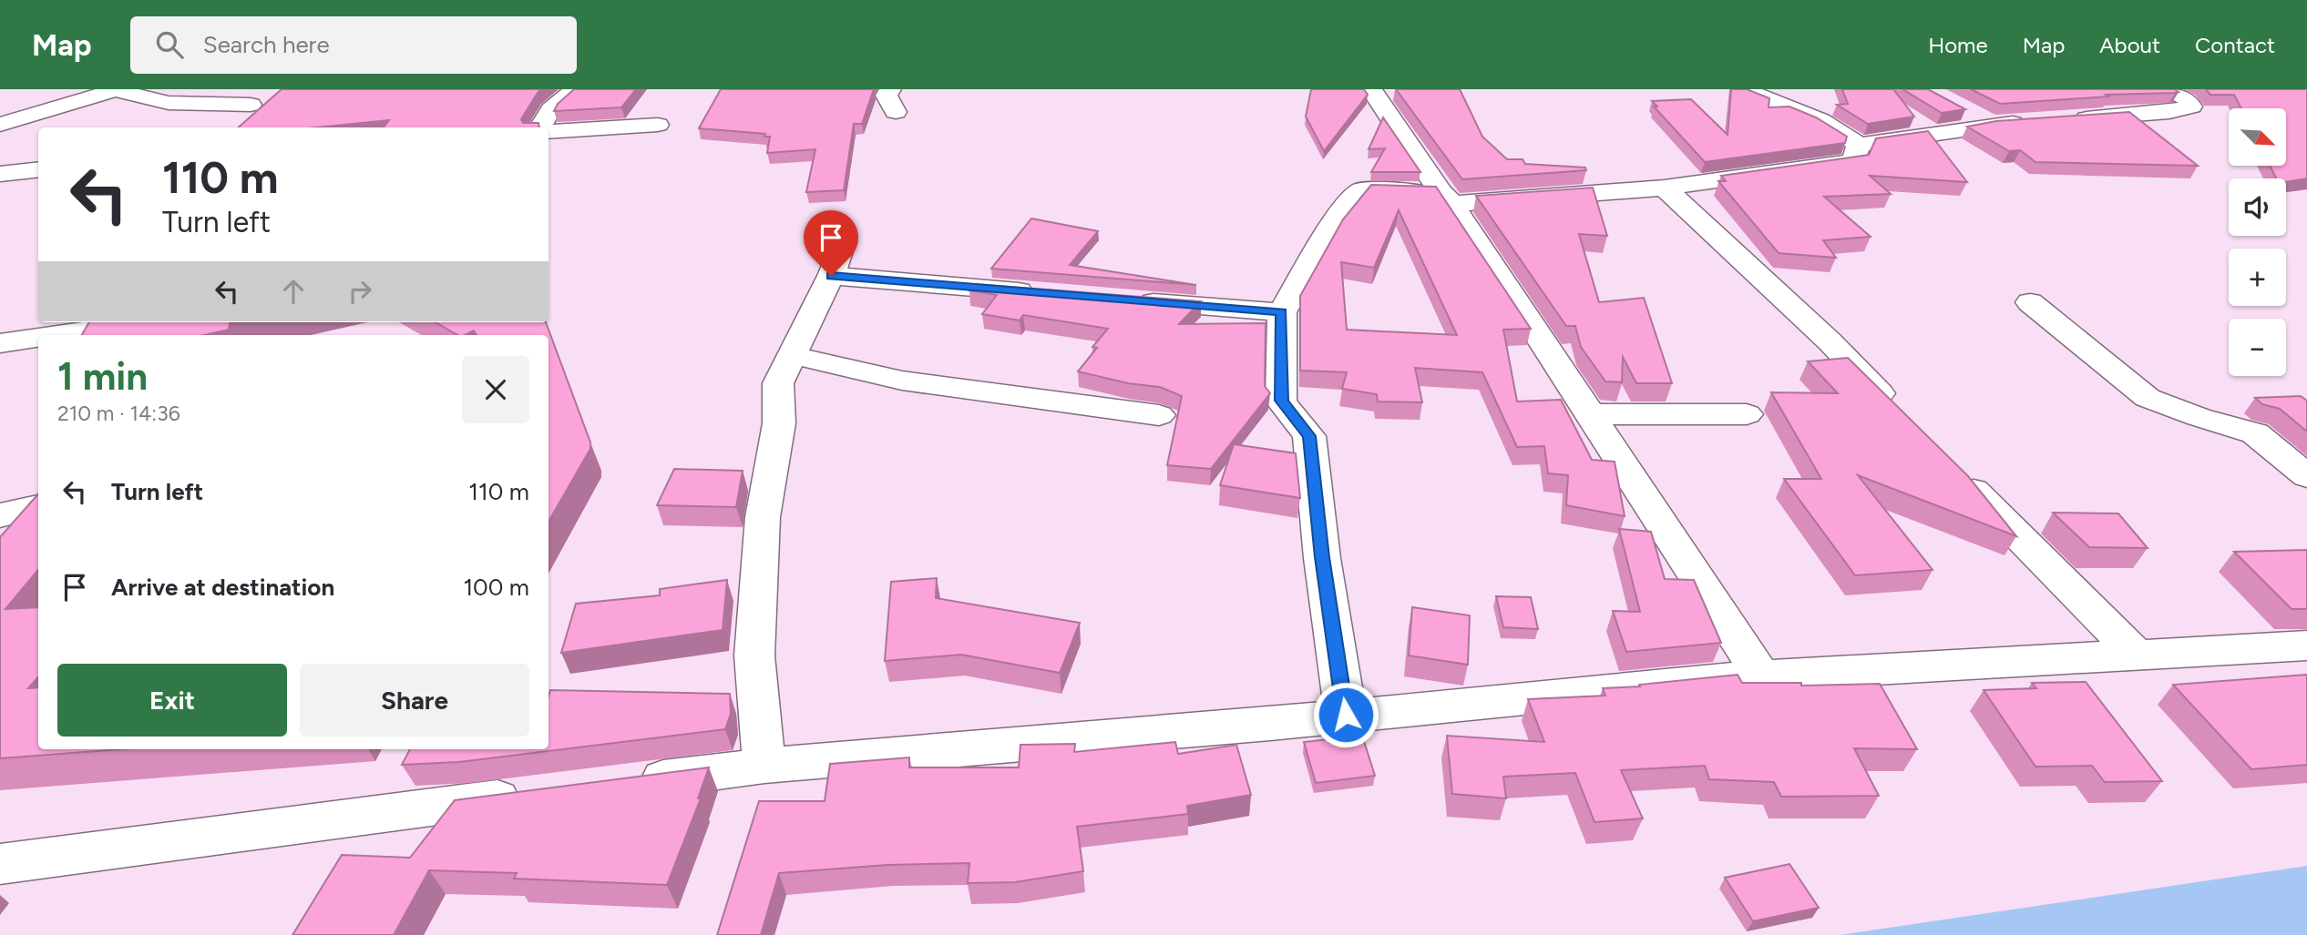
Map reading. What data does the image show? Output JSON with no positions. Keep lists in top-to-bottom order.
{
  "north": "bottom right",
  "page": {
    "header": "Map",
    "search": "Search here",
    "nav": [
      "Home",
      "Map",
      "About",
      "Contact"
    ],
    "map_buttons": ["+", "−"],
    "turn": ["110 m", "Turn left"],
    "heading": ["1 min", "210 m · 14:36"],
    "list": [
      {
        "name": "Turn left",
        "value": "110 m"
      },
      {
        "name": "Arrive at destination",
        "value": "100 m"
      }
    ],
    "buttons": ["Exit", "Share"]
  }
}
